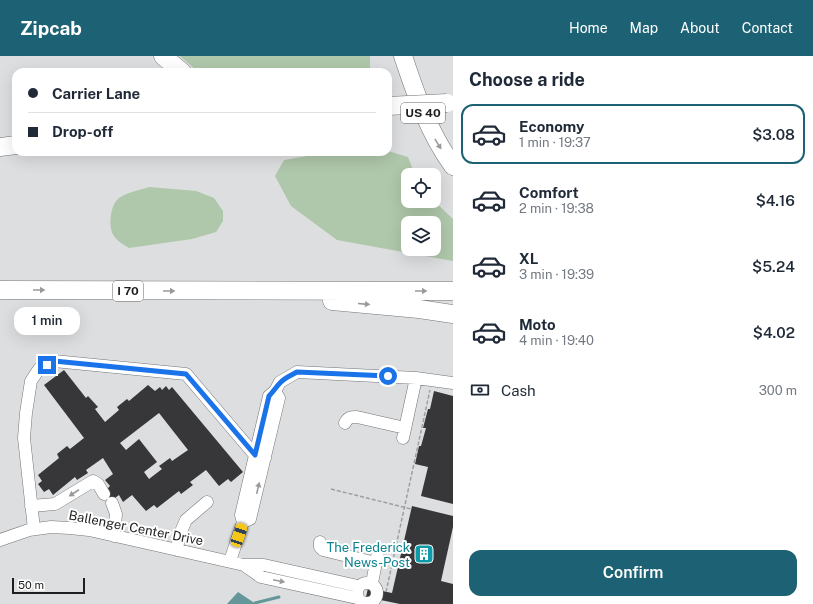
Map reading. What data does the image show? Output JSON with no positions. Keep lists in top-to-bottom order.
{
  "streets": {
    "highway": ["US 40", "I 70"],
    "street": ["Ballenger Center Drive"]
  },
  "places": {
    "building": ["The Frederick News-Post"]
  },
  "scale_bar": "50 m",
  "page": {
    "header": "Zipcab",
    "nav": [
      "Home",
      "Map",
      "About",
      "Contact"
    ],
    "heading": "Choose a ride",
    "banner": ["Carrier Lane", "Drop-off"],
    "list": [
      {
        "name": "Economy",
        "note": "1 min · 19:37",
        "value": "$3.08"
      },
      {
        "name": "Comfort",
        "note": "2 min · 19:38",
        "value": "$4.16"
      },
      {
        "name": "XL",
        "note": "3 min · 19:39",
        "value": "$5.24"
      },
      {
        "name": "Moto",
        "note": "4 min · 19:40",
        "value": "$4.02"
      }
    ],
    "bubble": "1 min",
    "pay": ["Cash", "300 m"],
    "buttons": "Confirm",
    "scale": "50 m"
  }
}
